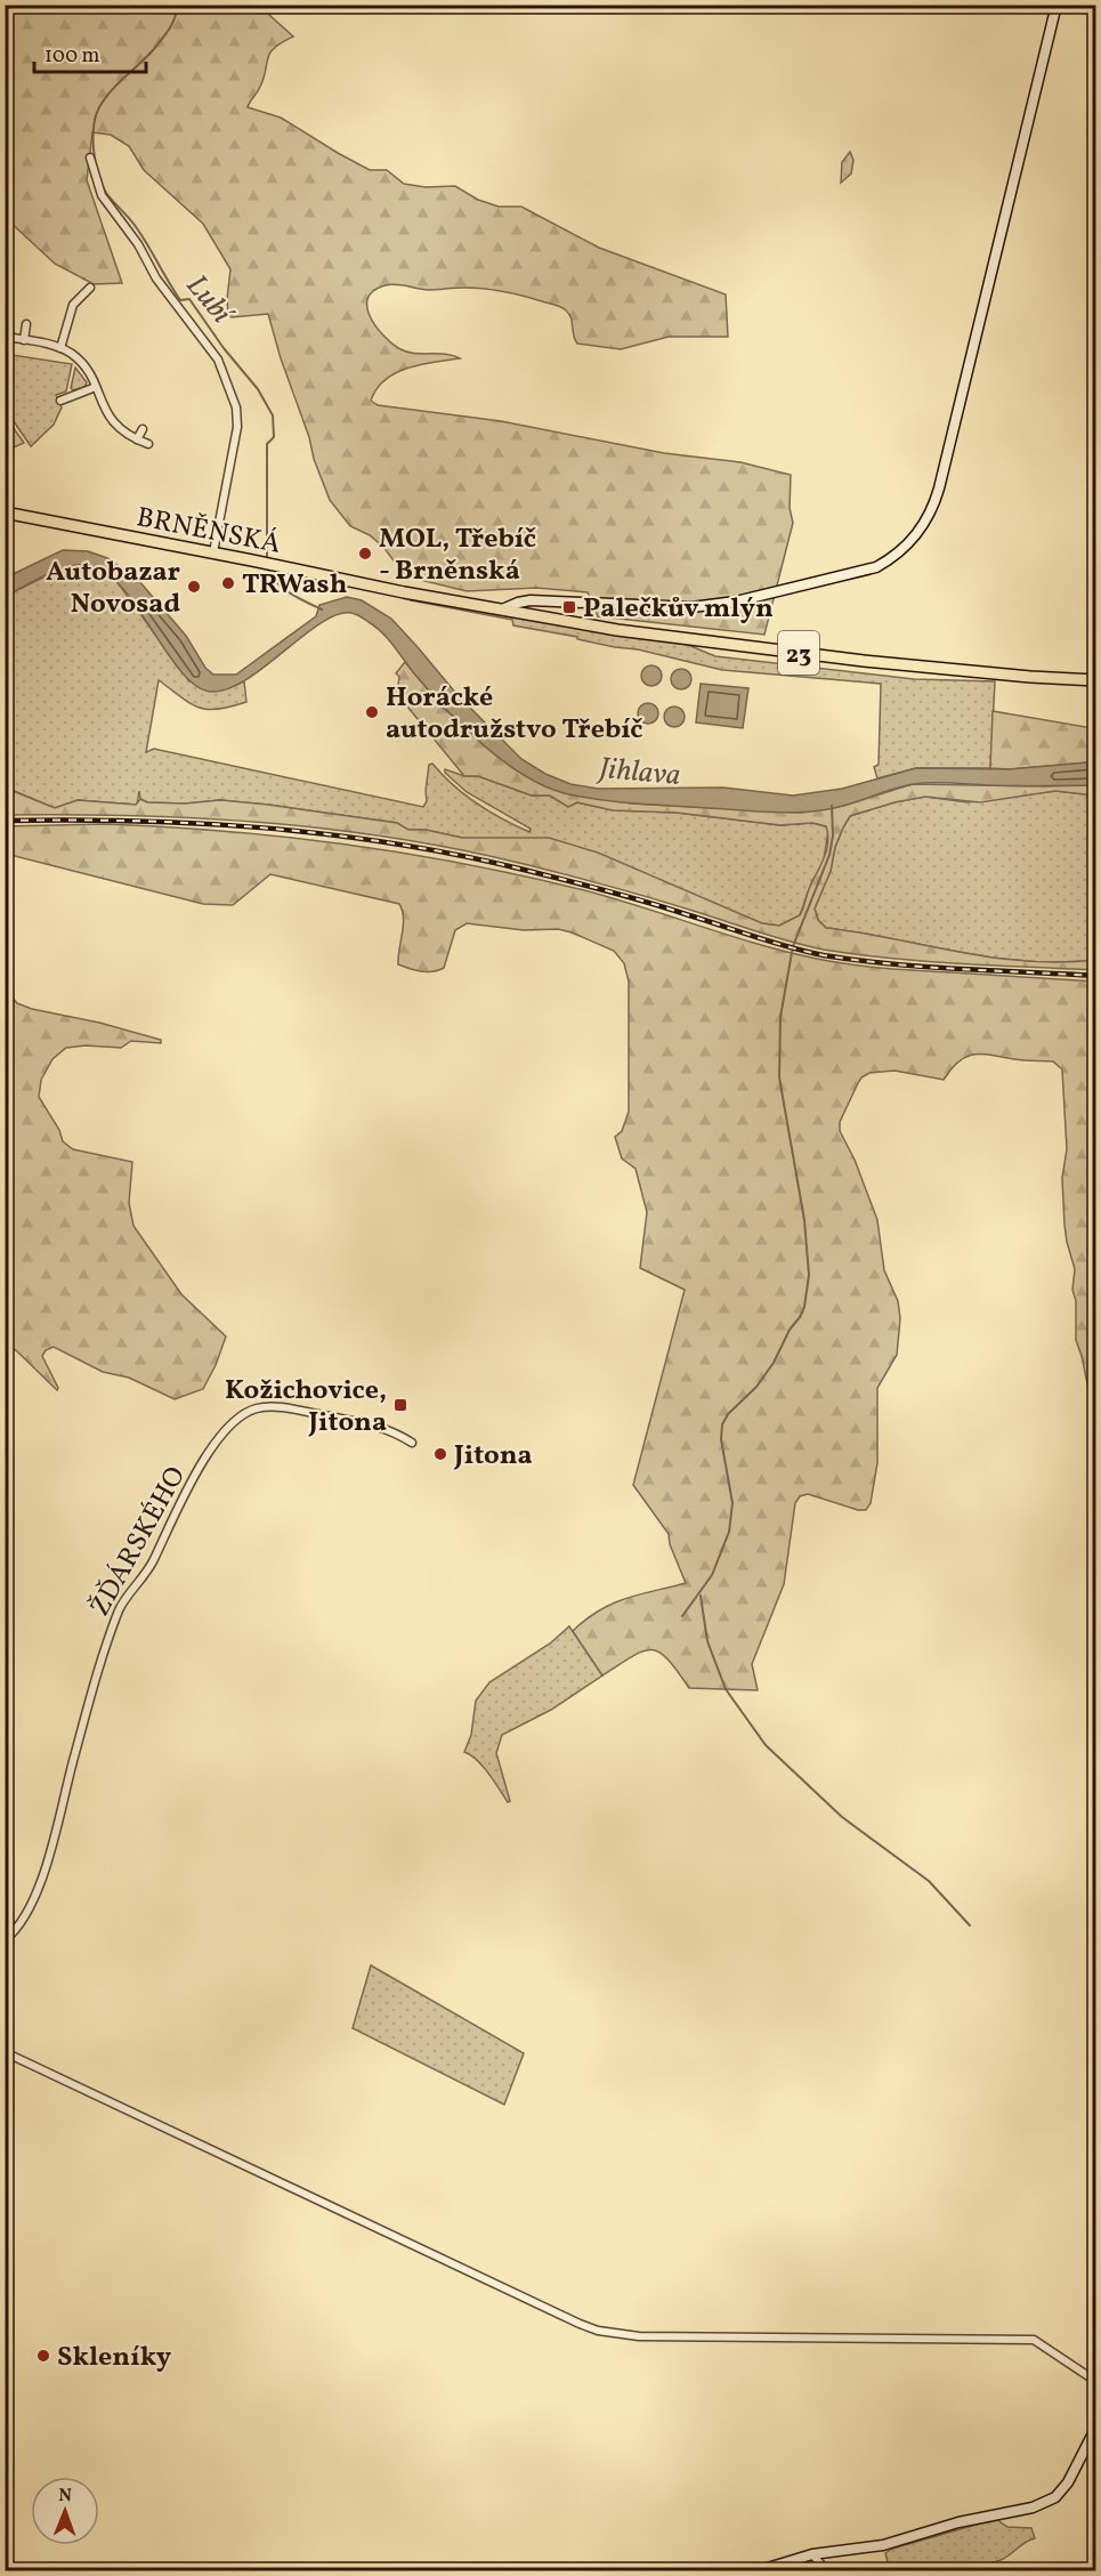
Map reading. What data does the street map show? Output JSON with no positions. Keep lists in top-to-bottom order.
{
  "streets": {
    "main road": ["BRNĚNSKÁ", "23"],
    "street": ["ŽĎÁRSKÉHO"]
  },
  "crossings": [
    ["BRNĚNSKÁ", "23"]
  ],
  "water": ["Lubí", "Jihlava"],
  "places": {
    "other": [
      "MOL, Třebíč - Brněnská",
      "TRWash",
      "Autobazar Novosad",
      "Horácké autodružstvo Třebíč",
      "Jitona",
      "Skleníky"
    ],
    "transit": ["Palečkův mlýn", "Kožichovice, Jitona"]
  },
  "scale_bar": "100 m",
  "north": "top"
}
